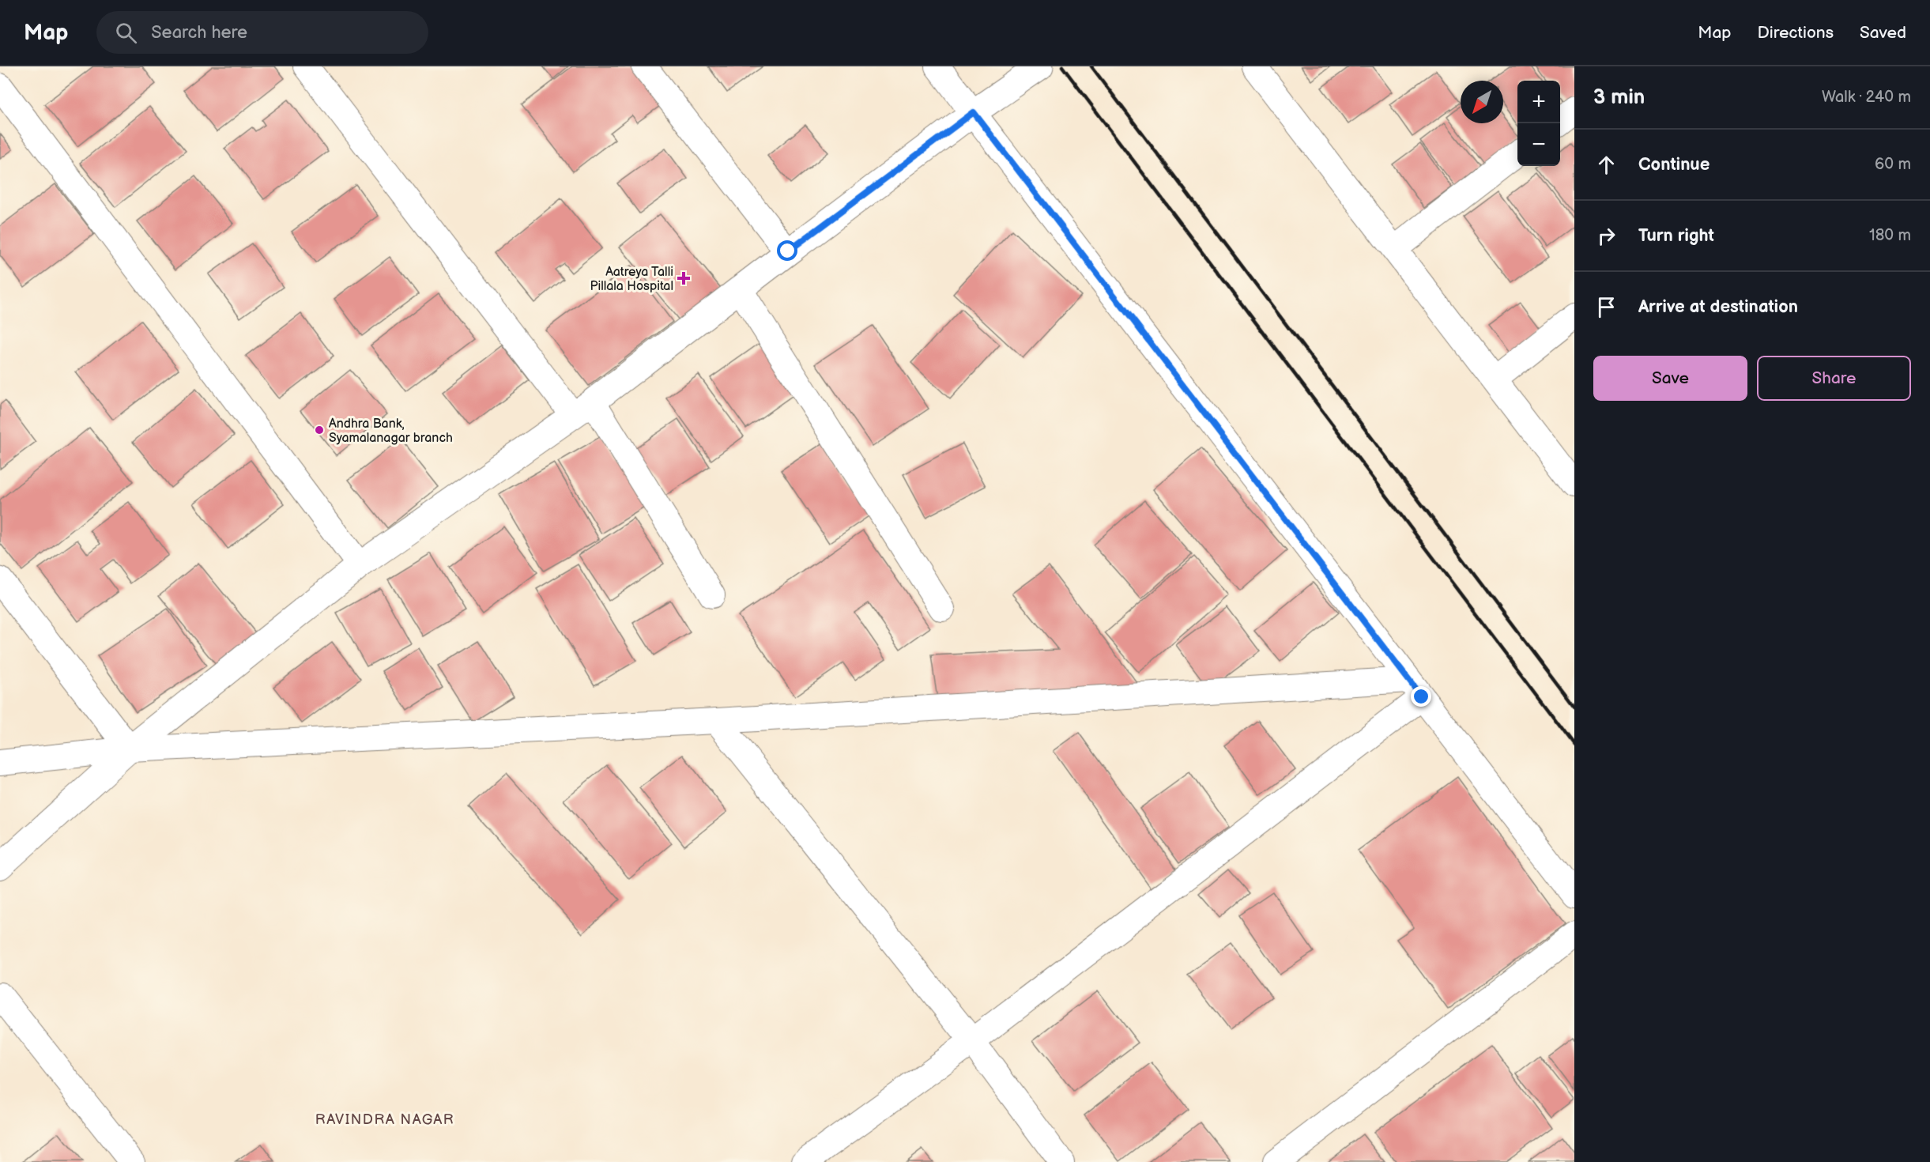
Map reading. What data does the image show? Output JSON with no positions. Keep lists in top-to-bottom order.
{
  "districts": ["RAVINDRA NAGAR"],
  "places": {
    "health": ["Aatreya Talli Pillala Hospital"],
    "other": ["Andhra Bank, Syamalanagar branch"]
  },
  "north": "bottom left",
  "page": {
    "header": "Map",
    "search": "Search here",
    "nav": ["Map", "Directions", "Saved"],
    "heading": ["3 min", "Walk · 240 m"],
    "map_buttons": ["+", "−"],
    "list": [
      ["Continue", "60 m"],
      ["Turn right", "180 m"],
      "Arrive at destination"
    ],
    "buttons": ["Save", "Share"]
  }
}
